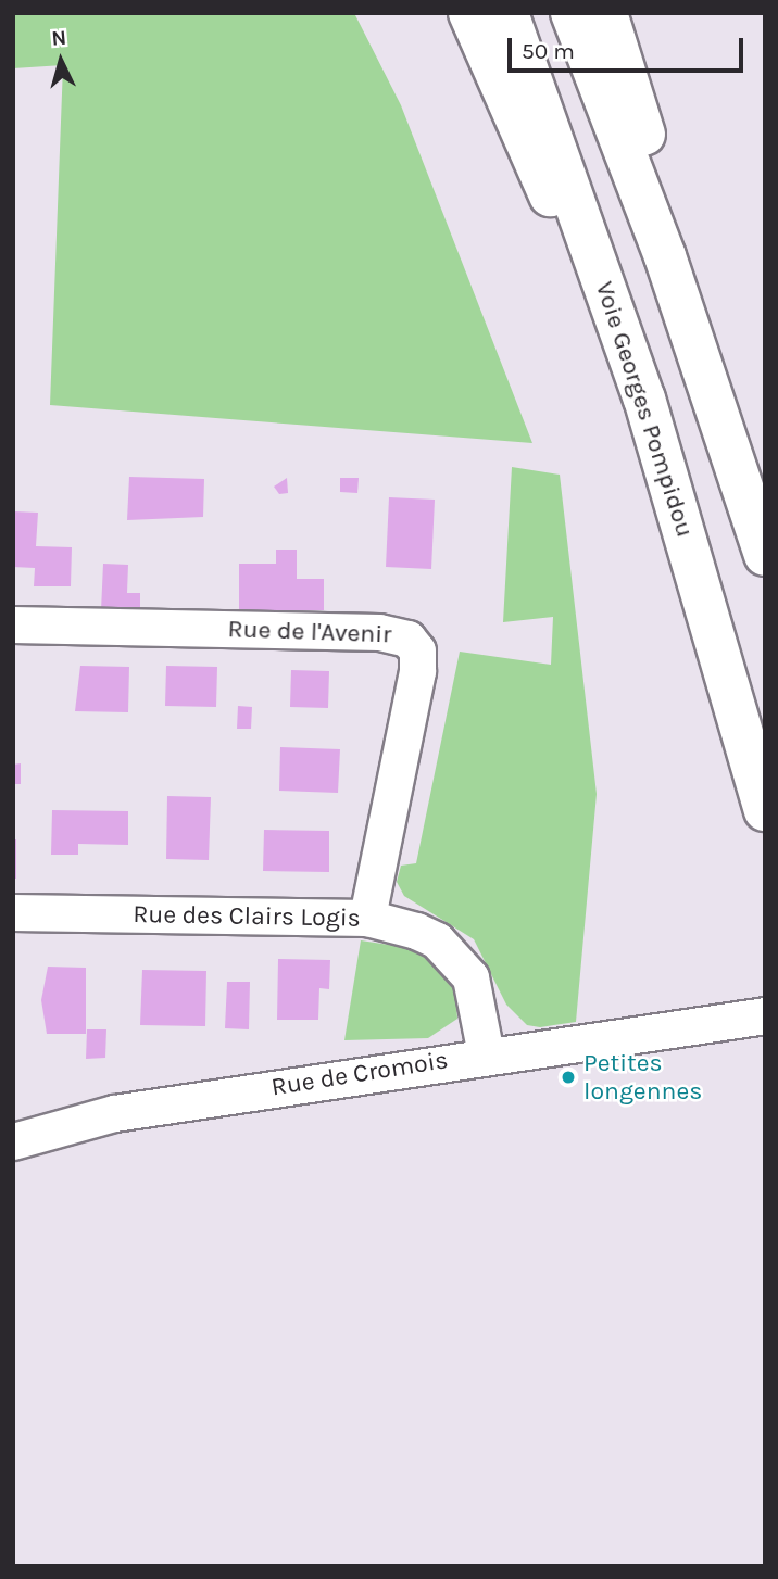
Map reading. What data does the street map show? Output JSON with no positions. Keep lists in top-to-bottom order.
{
  "streets": {
    "highway": ["Voie Georges Pompidou"],
    "street": ["Rue de l'Avenir", "Rue des Clairs Logis", "Rue de Cromois"]
  },
  "crossings": [
    ["Rue de l'Avenir", "Rue des Clairs Logis"],
    ["Rue des Clairs Logis", "Rue de Cromois"]
  ],
  "places": ["Petites longennes"],
  "scale_bar": "50 m",
  "north": "top"
}
